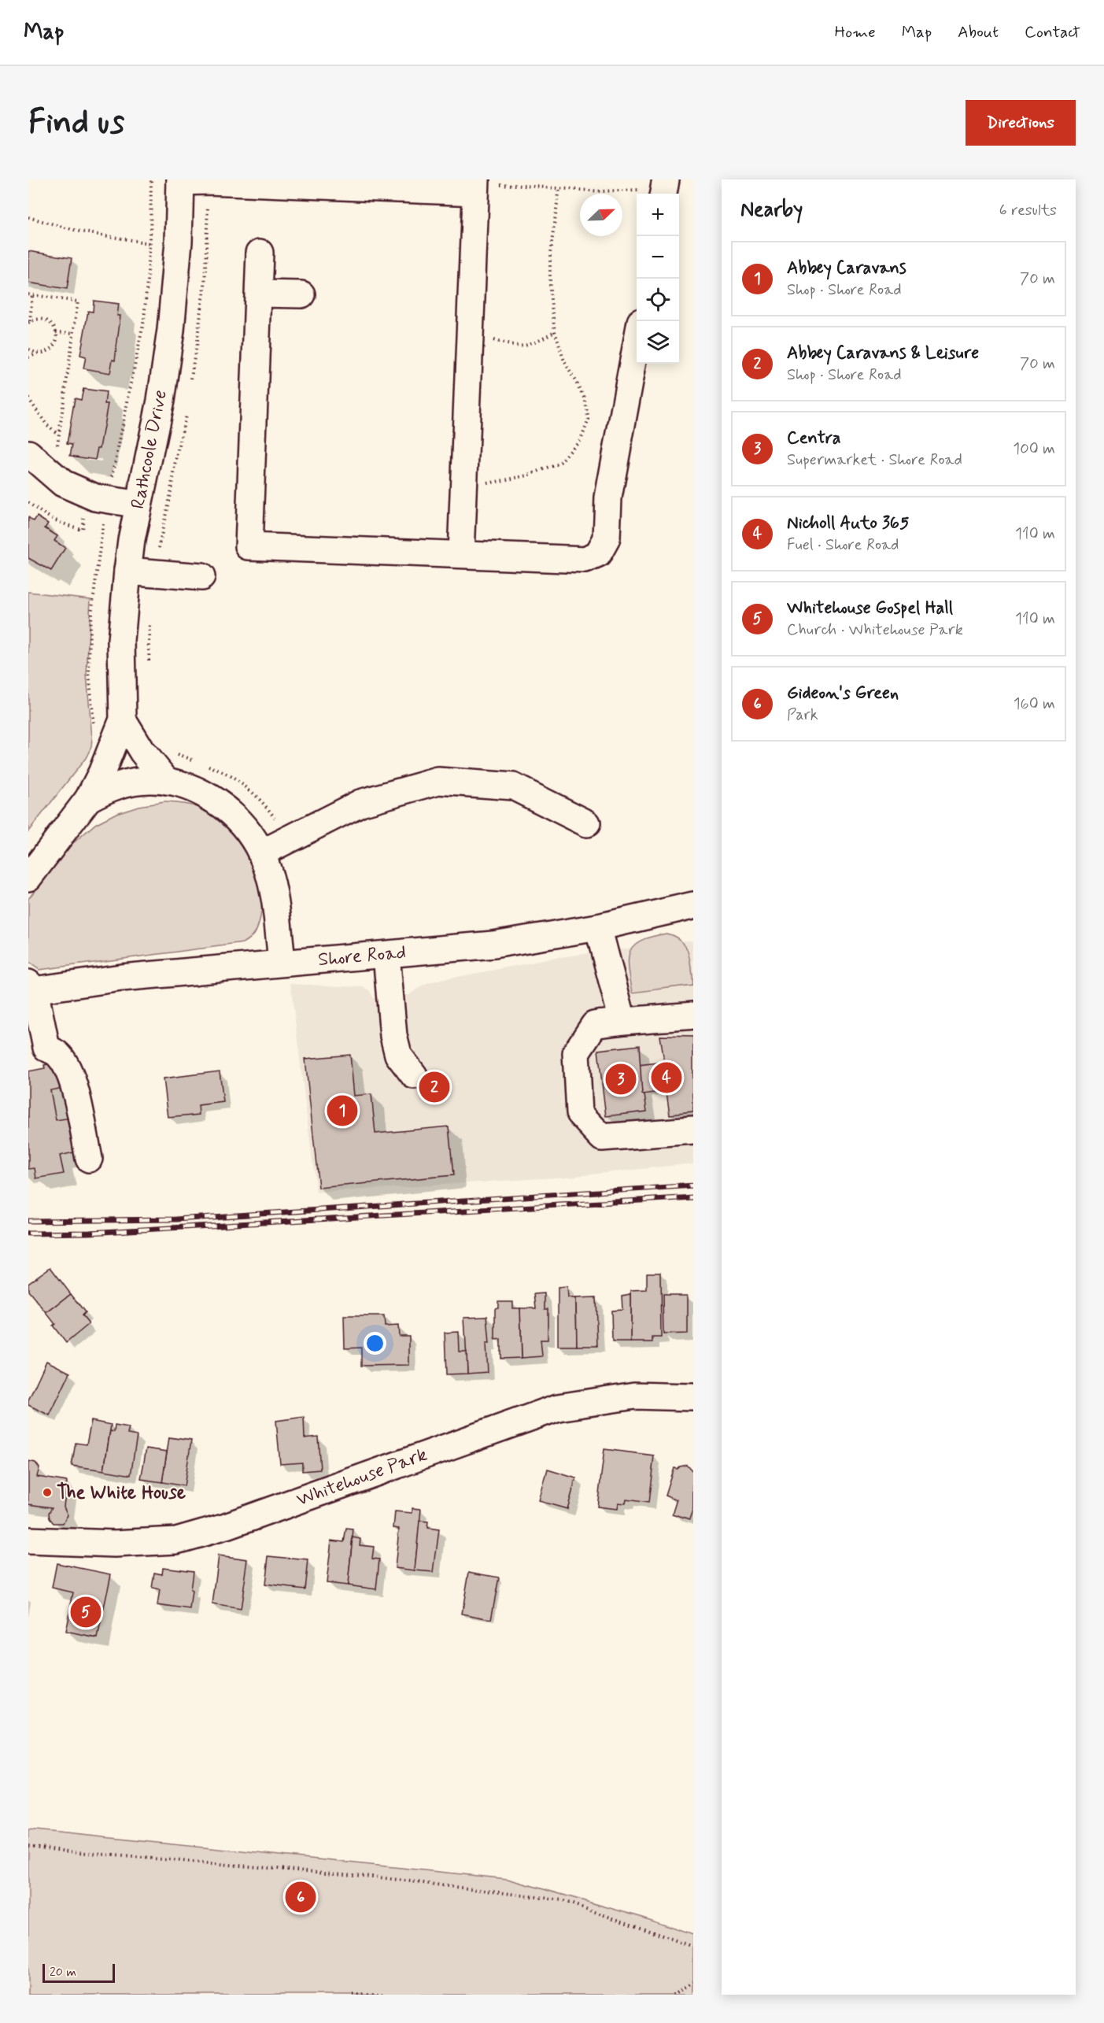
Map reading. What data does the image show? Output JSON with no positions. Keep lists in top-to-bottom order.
{
  "streets": {
    "street": ["Rathcoole Drive", "Shore Road", "Whitehouse Park"]
  },
  "crossings": [
    ["Rathcoole Drive", "Shore Road"]
  ],
  "places": ["The White House"],
  "scale_bar": "20 m",
  "north": "top right",
  "page": {
    "header": "Map",
    "nav": [
      "Home",
      "Map",
      "About",
      "Contact"
    ],
    "buttons": "Directions",
    "title": "Find us",
    "heading": ["Nearby", "6 results"],
    "map_buttons": ["+", "−"],
    "list": [
      {
        "mark": "1",
        "name": "Abbey Caravans",
        "note": "Shop · Shore Road",
        "value": "70 m"
      },
      {
        "mark": "2",
        "name": "Abbey Caravans & Leisure",
        "note": "Shop · Shore Road",
        "value": "70 m"
      },
      {
        "mark": "3",
        "name": "Centra",
        "note": "Supermarket · Shore Road",
        "value": "100 m"
      },
      {
        "mark": "4",
        "name": "Nicholl Auto 365",
        "note": "Fuel · Shore Road",
        "value": "110 m"
      },
      {
        "mark": "5",
        "name": "Whitehouse Gospel Hall",
        "note": "Church · Whitehouse Park",
        "value": "110 m"
      },
      {
        "mark": "6",
        "name": "Gideon's Green",
        "note": "Park",
        "value": "160 m"
      }
    ],
    "pins": [
      "4",
      "3",
      "2",
      "1",
      "5",
      "6"
    ],
    "scale": "20 m"
  }
}
